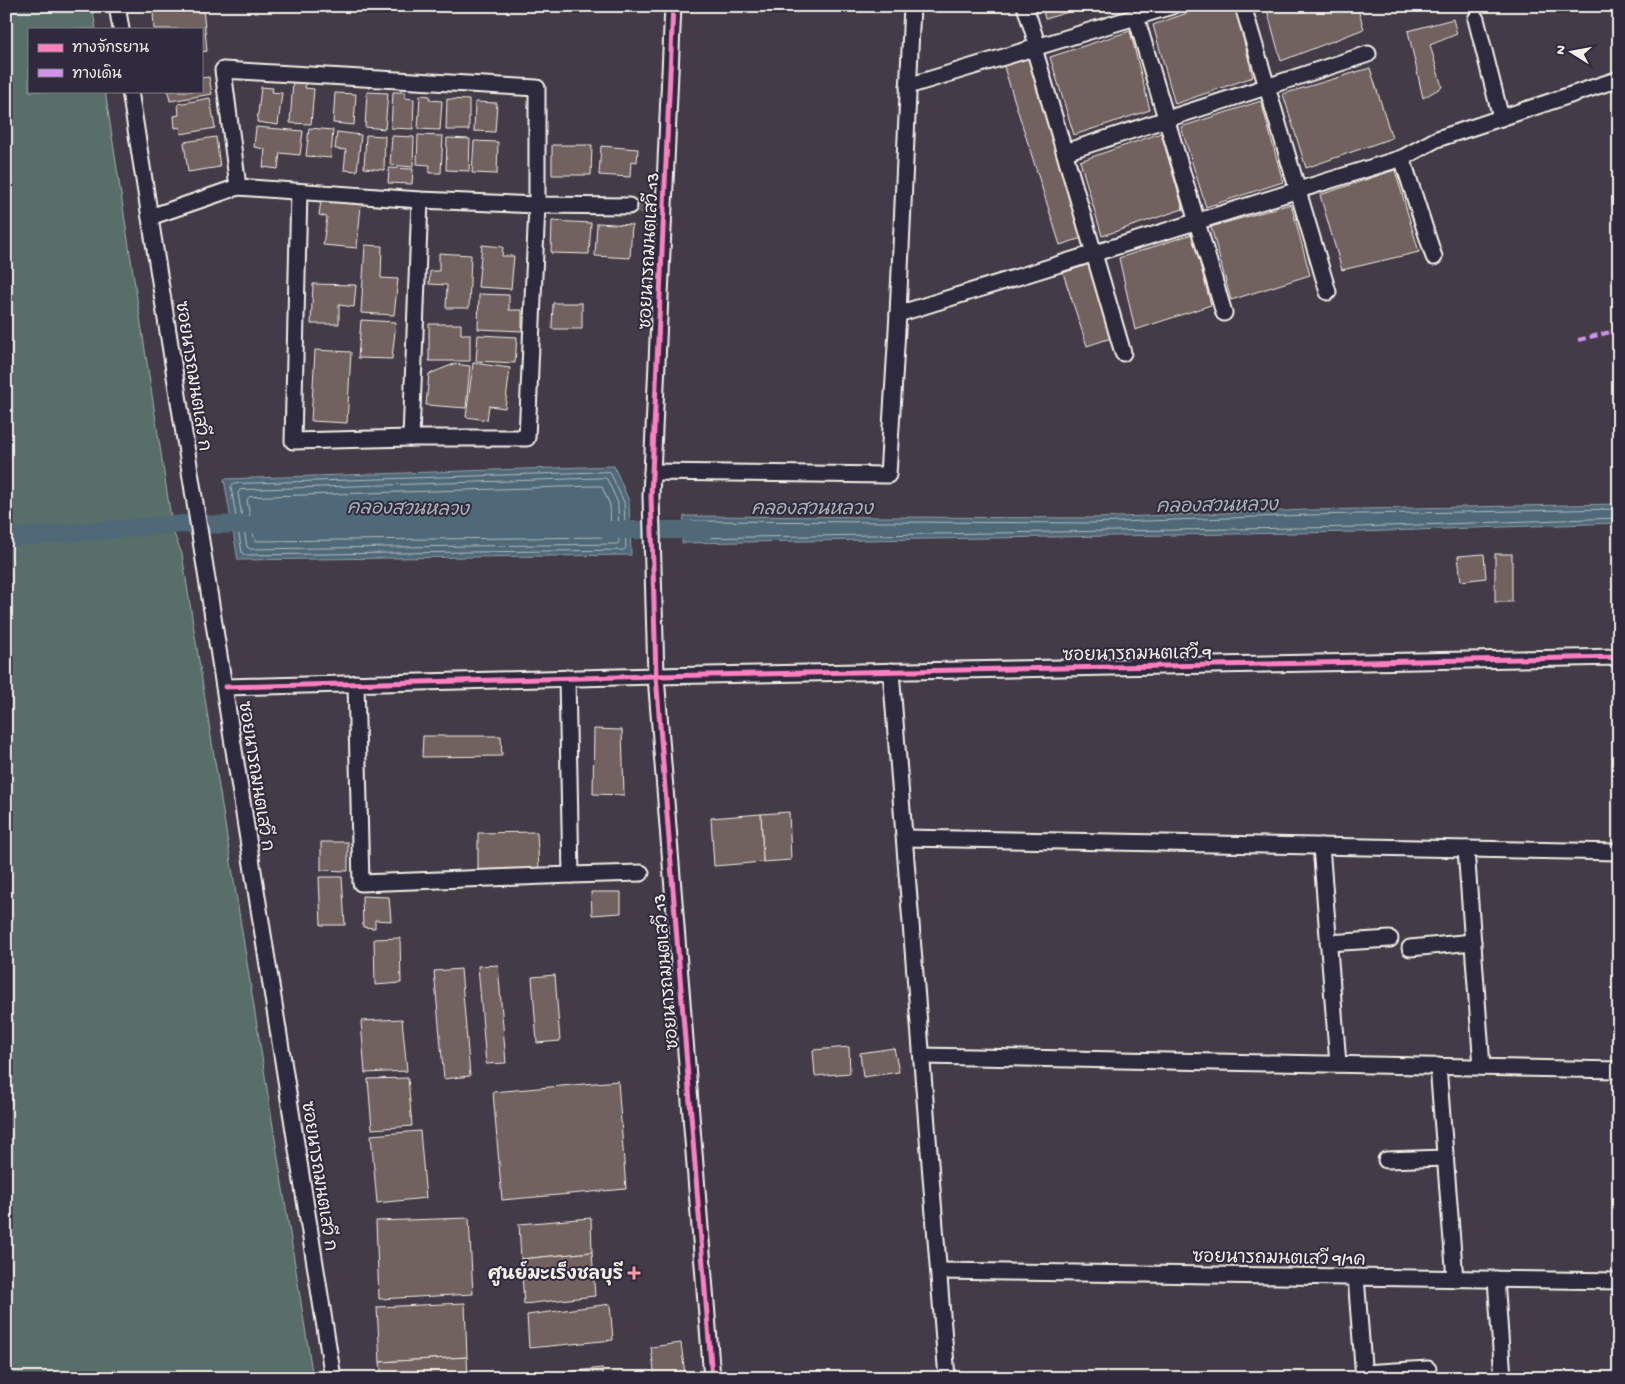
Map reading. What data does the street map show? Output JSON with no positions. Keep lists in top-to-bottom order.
{
  "streets": {
    "street": [
      "ซอยนารถมนตเสวี 13",
      "ซอยนารถมนตเสวี ก",
      "ซอยนารถมนตเสวี 9",
      "ซอยนารถมนตเสวี 9/1ค"
    ]
  },
  "crossings": [
    ["ซอยนารถมนตเสวี 13", "ซอยนารถมนตเสวี 9"],
    ["ซอยนารถมนตเสวี ก", "ซอยนารถมนตเสวี 9"]
  ],
  "water": ["คลองสวนหลวง"],
  "places": {
    "health": ["ศูนย์มะเร็งชลบุรี"]
  },
  "legend": ["ทางจักรยาน", "ทางเดิน"],
  "north": "left"
}
